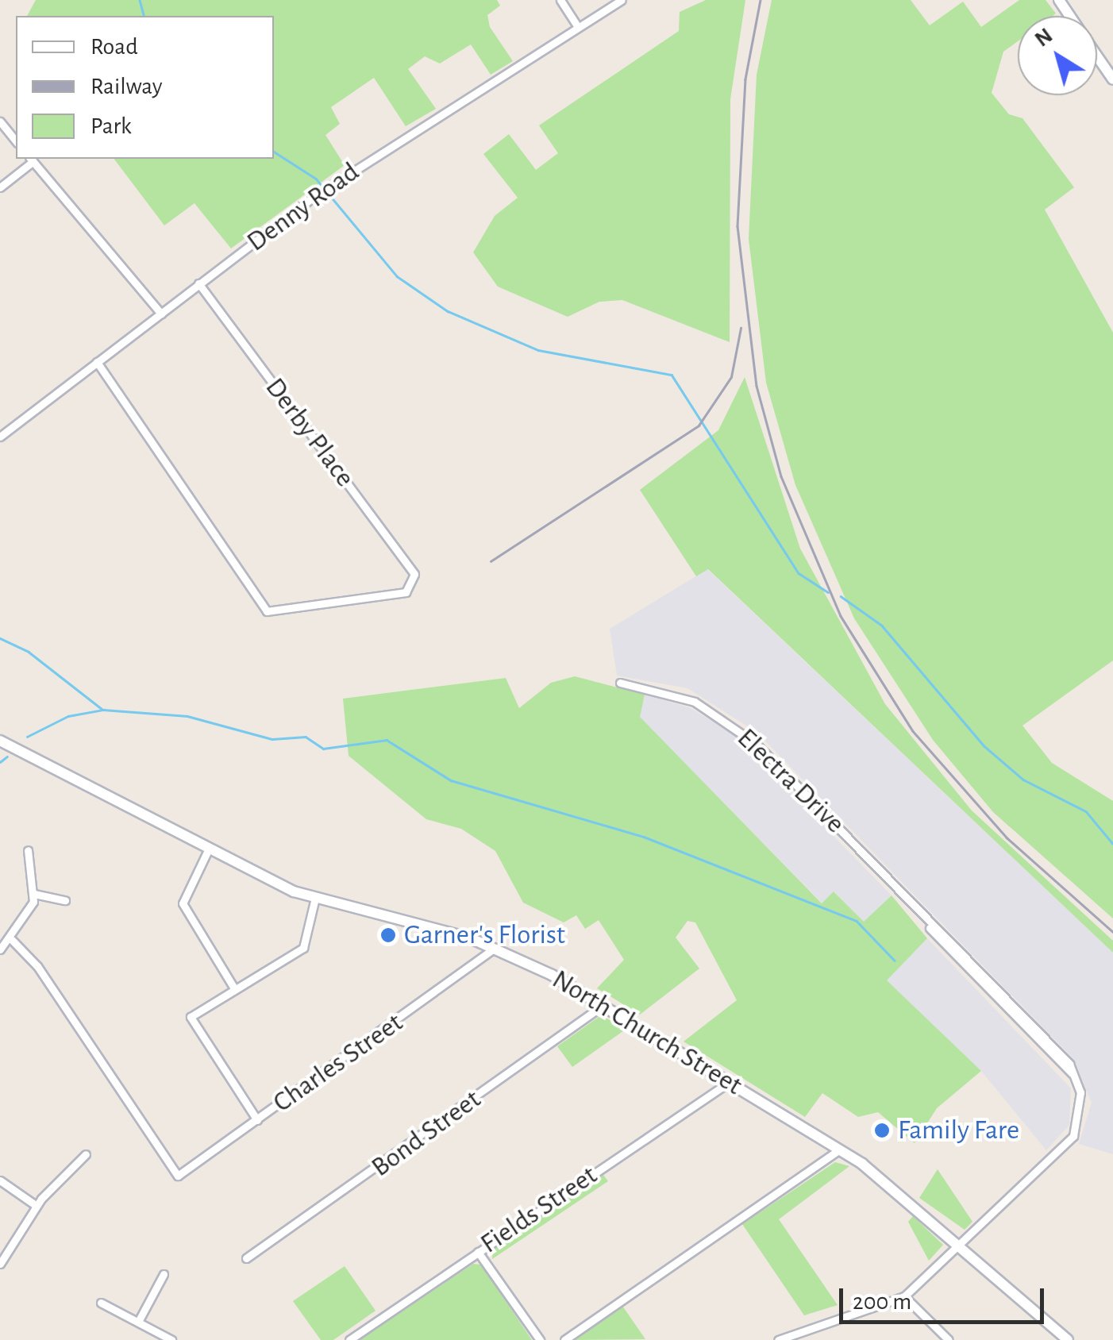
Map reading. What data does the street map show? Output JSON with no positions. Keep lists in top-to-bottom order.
{
  "streets": {
    "main road": ["North Church Street"],
    "street": [
      "Denny Road",
      "Derby Place",
      "Electra Drive",
      "Charles Street",
      "Bond Street",
      "Fields Street"
    ]
  },
  "crossings": [
    ["Denny Road", "Derby Place"],
    ["Electra Drive", "North Church Street"],
    ["North Church Street", "Charles Street"],
    ["North Church Street", "Bond Street"],
    ["North Church Street", "Fields Street"]
  ],
  "places": ["Garner's Florist", "Family Fare"],
  "legend": ["Road", "Railway", "Park"],
  "scale_bar": "200 m",
  "north": "top left"
}
